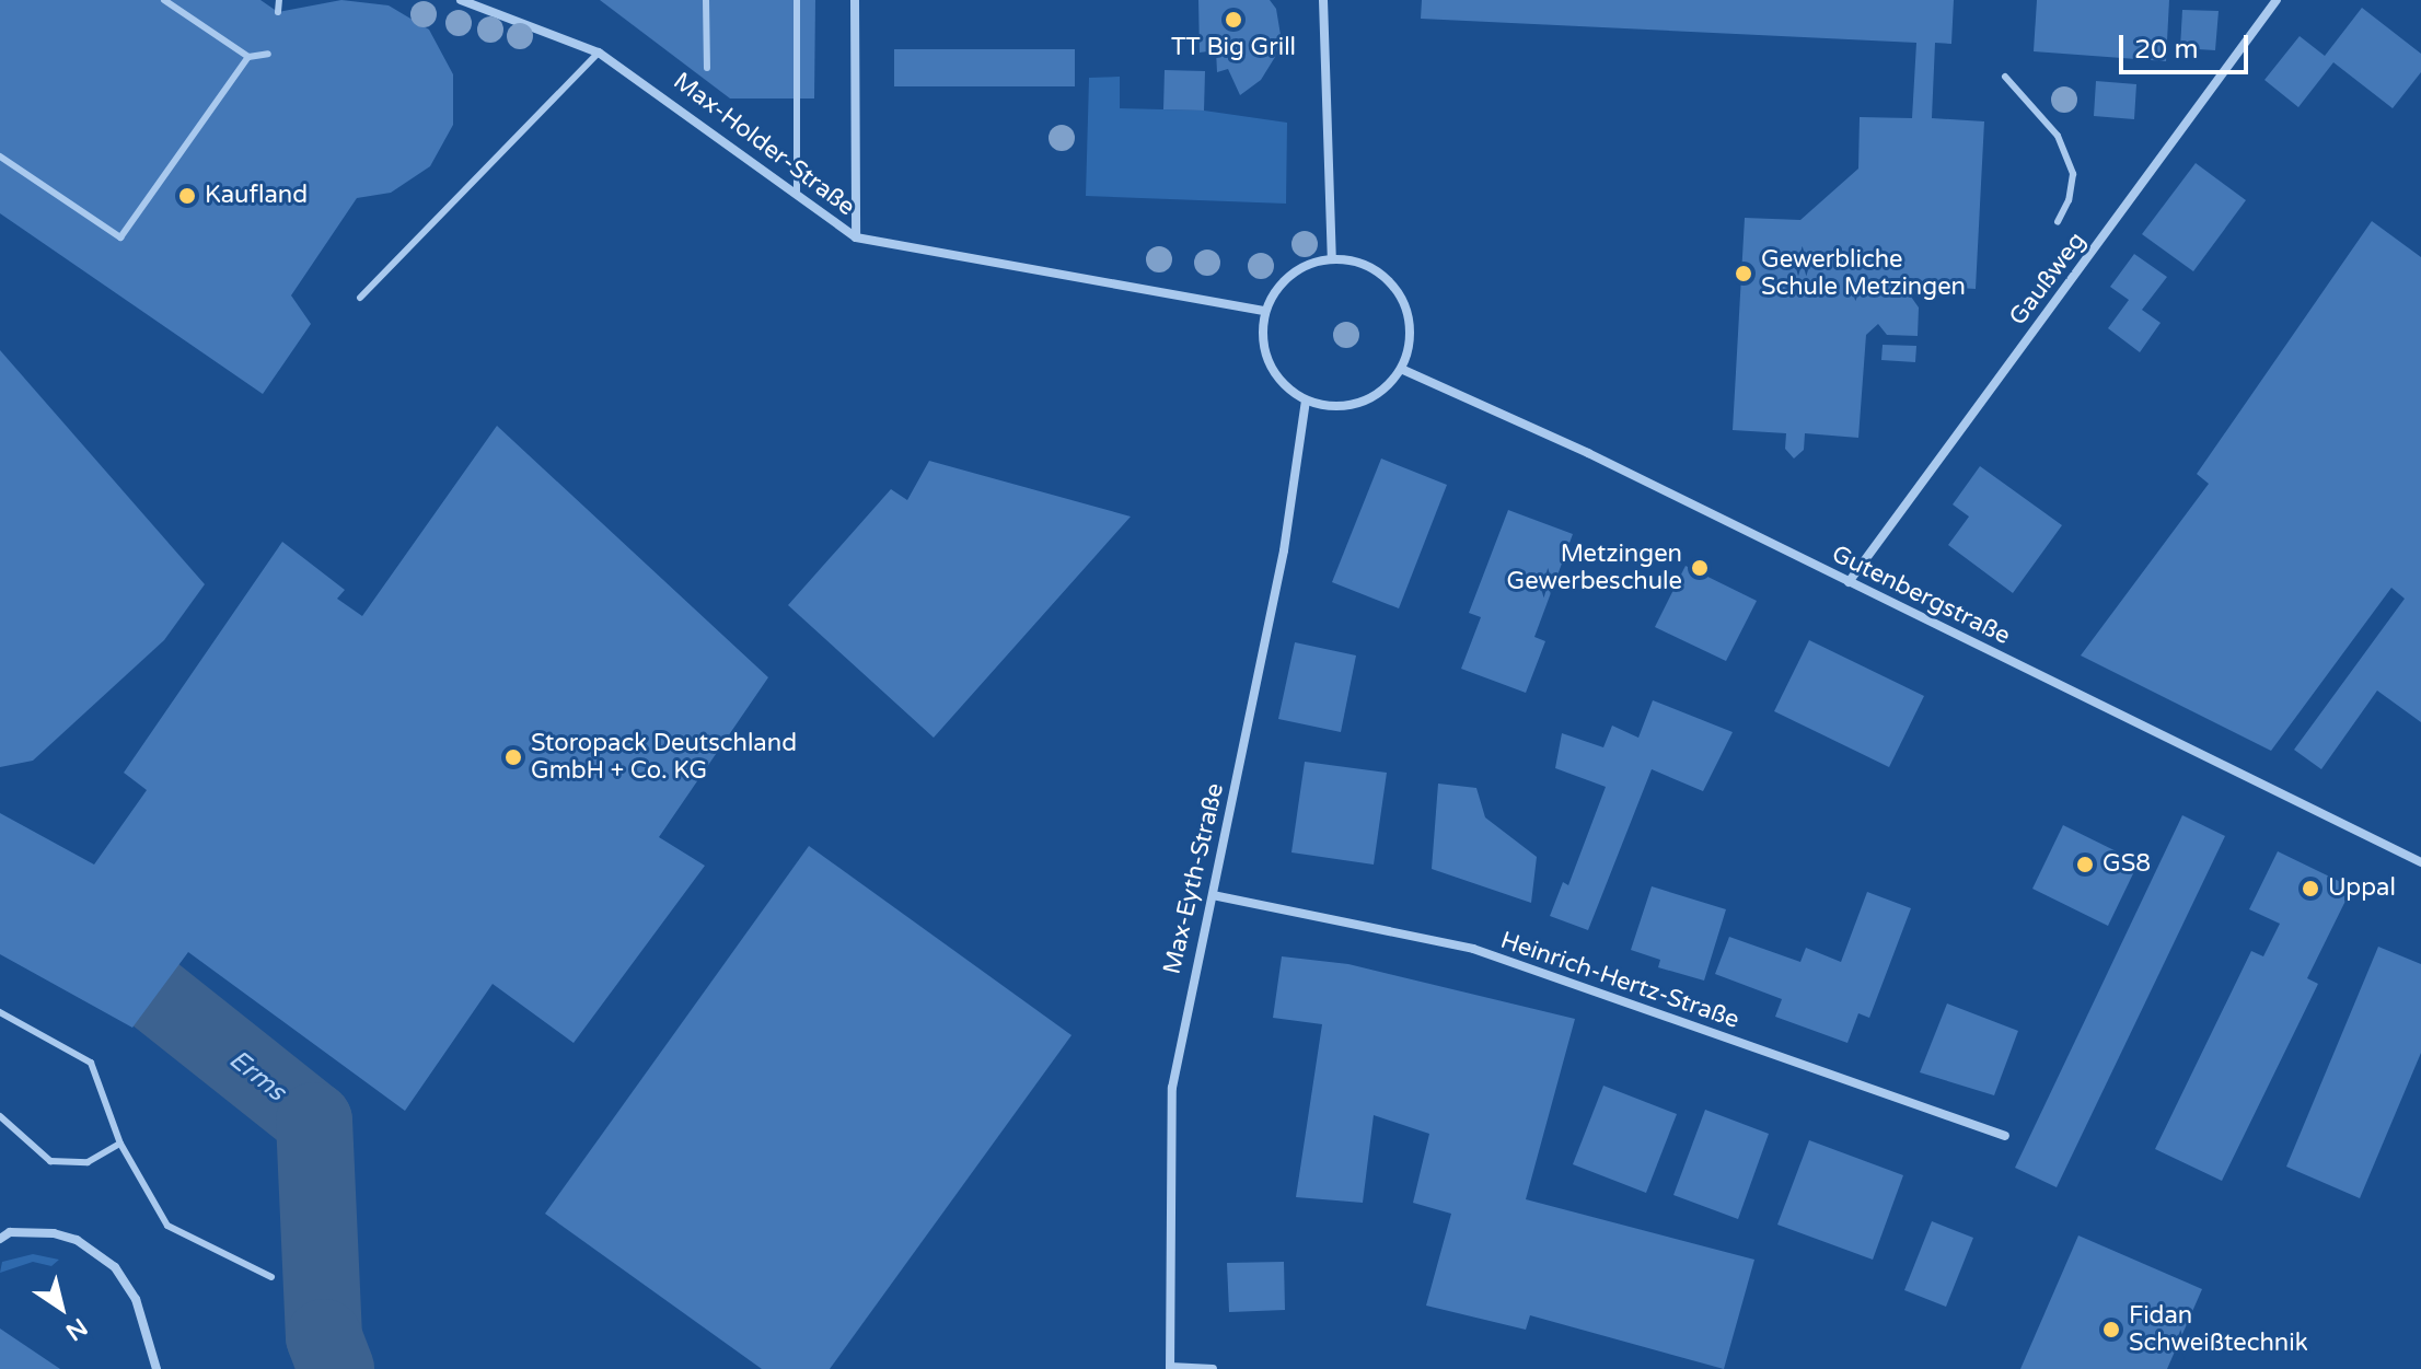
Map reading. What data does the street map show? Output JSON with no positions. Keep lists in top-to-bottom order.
{
  "streets": {
    "street": [
      "Max-Holder-Straße",
      "Gaußweg",
      "Gutenbergstraße",
      "Max-Eyth-Straße",
      "Heinrich-Hertz-Straße"
    ]
  },
  "crossings": [
    ["Max-Holder-Straße", "Gutenbergstraße"],
    ["Max-Holder-Straße", "Max-Eyth-Straße"],
    ["Gaußweg", "Gutenbergstraße"],
    ["Gutenbergstraße", "Max-Eyth-Straße"],
    ["Max-Eyth-Straße", "Heinrich-Hertz-Straße"]
  ],
  "water": ["Erms"],
  "places": [
    "TT Big Grill",
    "Kaufland",
    "Gewerbliche Schule Metzingen",
    "Metzingen Gewerbeschule",
    "Storopack Deutschland GmbH + Co. KG",
    "GS8",
    "Uppal",
    "Fidan Schweißtechnik"
  ],
  "scale_bar": "20 m",
  "north": "bottom right"
}
